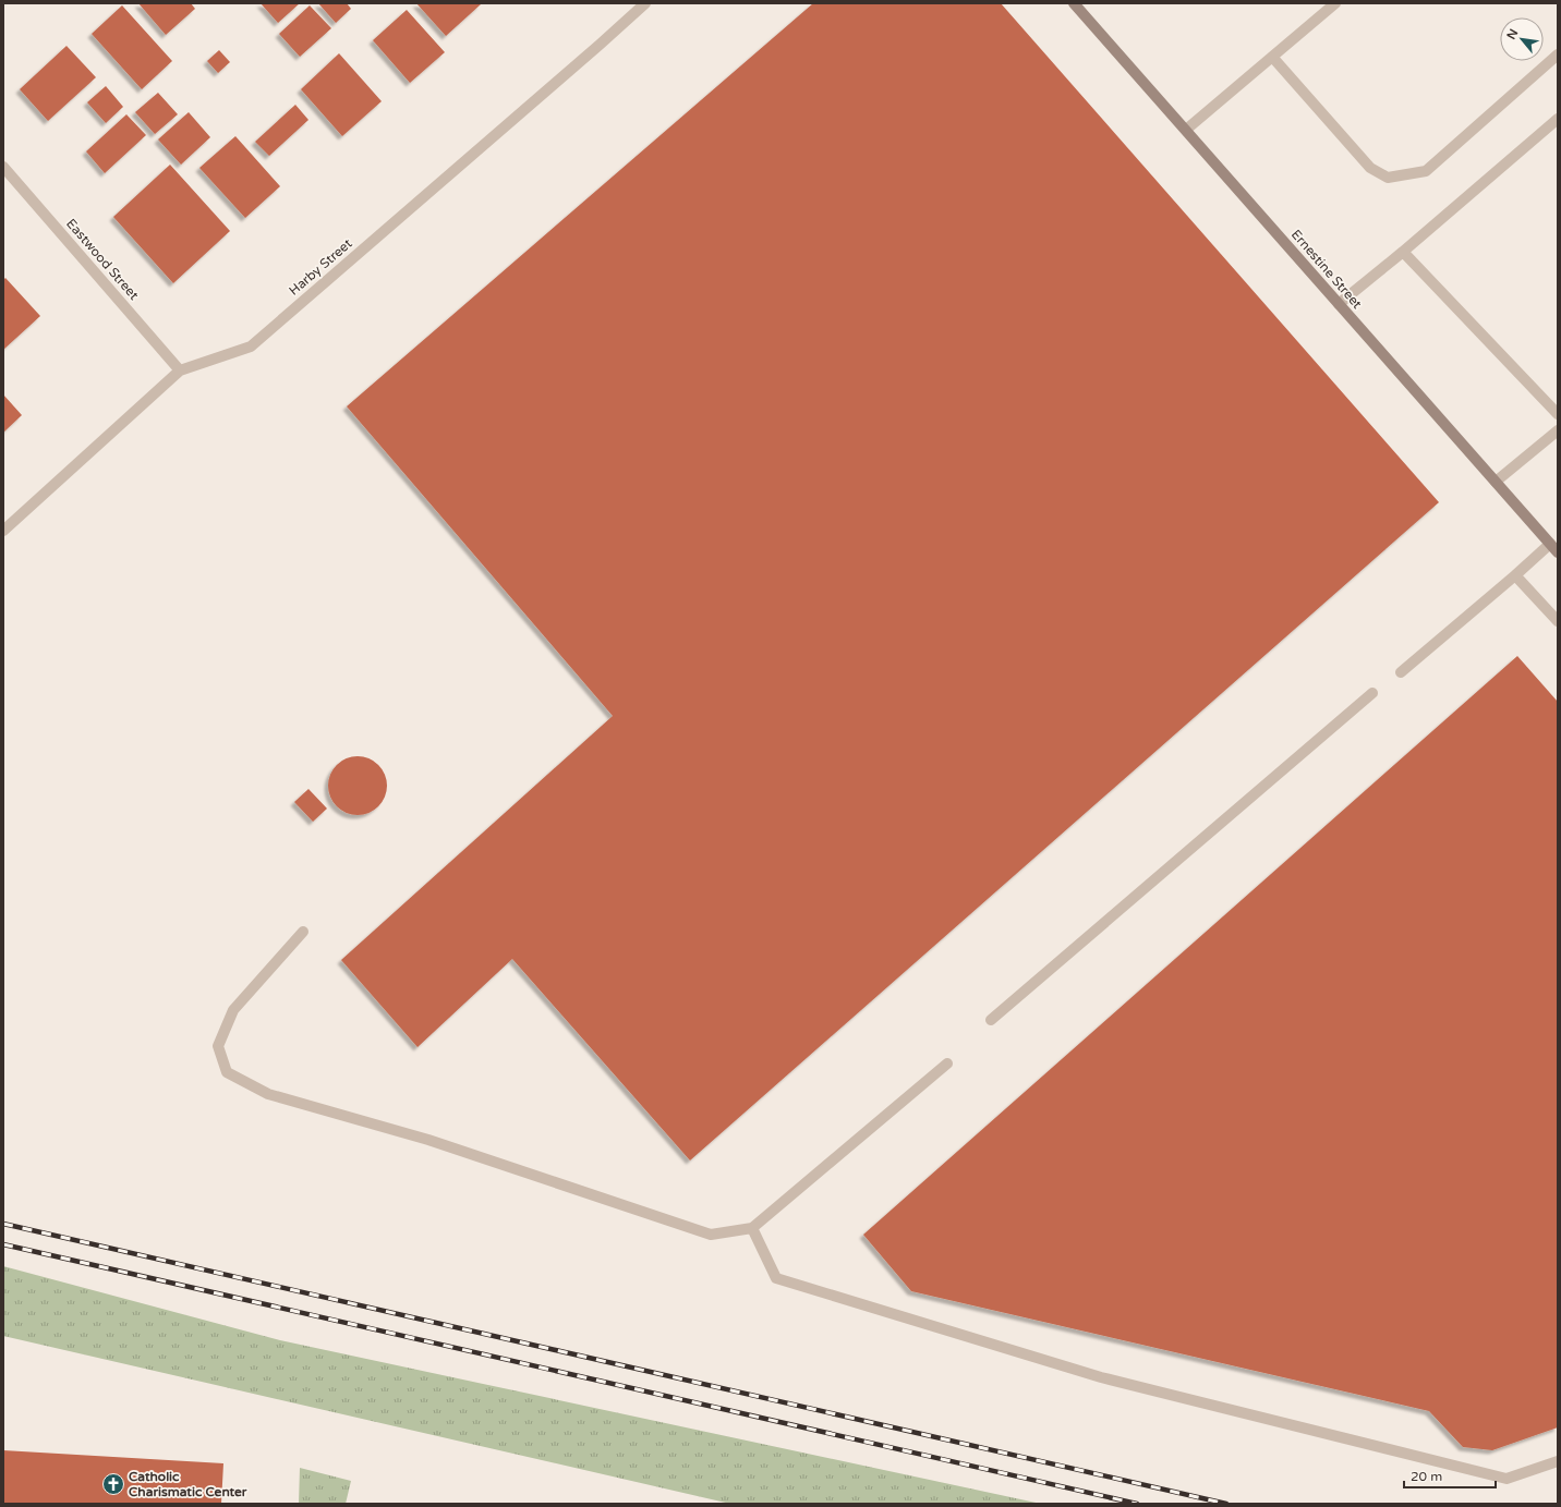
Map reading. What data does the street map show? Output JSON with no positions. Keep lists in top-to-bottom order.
{
  "streets": {
    "main road": ["Ernestine Street"],
    "street": ["Eastwood Street", "Harby Street"]
  },
  "crossings": [
    ["Eastwood Street", "Harby Street"]
  ],
  "places": {
    "church": ["Catholic Charismatic Center"]
  },
  "scale_bar": "20 m",
  "north": "top left"
}
